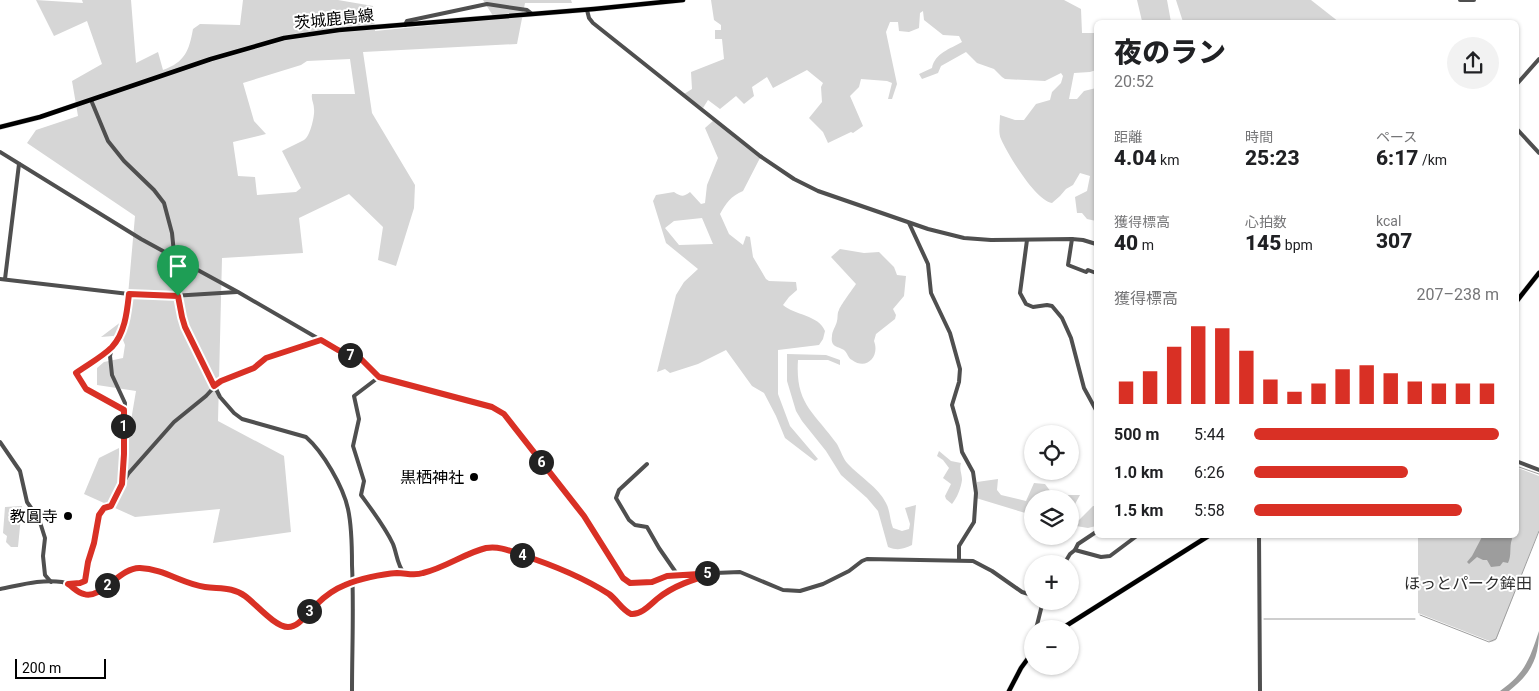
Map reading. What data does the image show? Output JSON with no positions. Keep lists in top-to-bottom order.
{
  "streets": {
    "main road": ["茨城鹿島線"]
  },
  "parks": ["ほっとパーク鉾田"],
  "places": ["黒栖神社", "教圓寺"],
  "scale_bar": "200 m",
  "page": {
    "heading": ["夜のラン", "20:52"],
    "stats": [
      ["距離", "4.04 km"],
      ["時間", "25:23"],
      ["ペース", "6:17 /km"],
      ["獲得標高", "40 m"],
      ["心拍数", "145 bpm"],
      ["kcal", "307"]
    ],
    "chart": ["獲得標高", "207–238 m"],
    "pins": [
      "7",
      "1",
      "6",
      "4",
      "5",
      "2",
      "3"
    ],
    "list": [
      {
        "name": "500 m",
        "note": "5:44"
      },
      {
        "name": "1.0 km",
        "note": "6:26"
      },
      {
        "name": "1.5 km",
        "note": "5:58"
      }
    ],
    "map_buttons": ["+", "−"],
    "scale": "200 m"
  }
}
